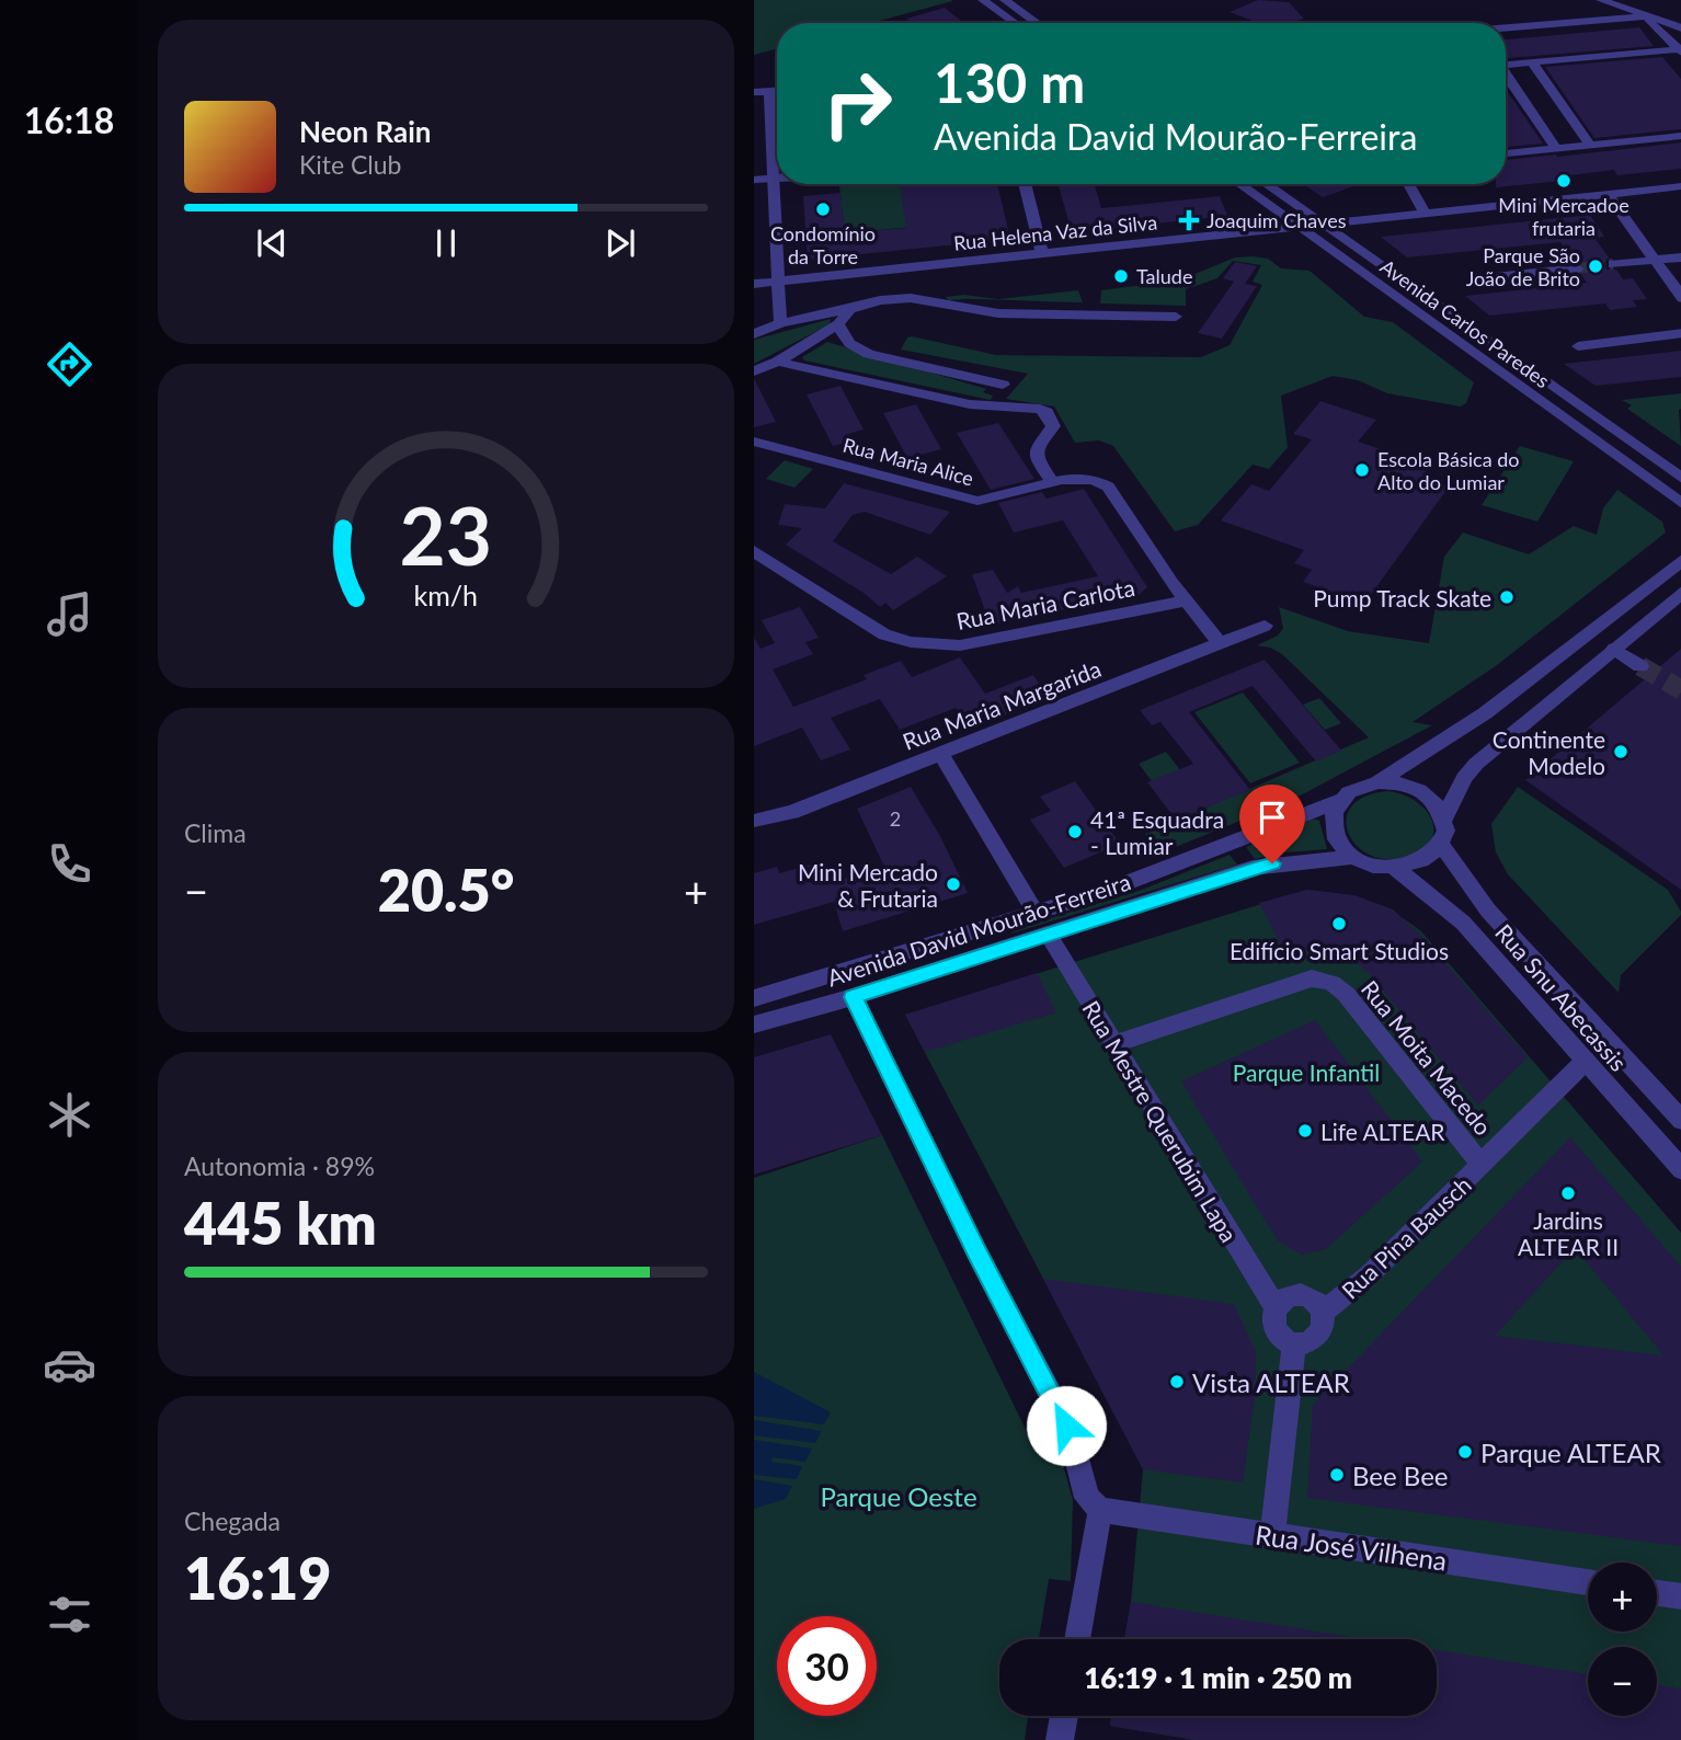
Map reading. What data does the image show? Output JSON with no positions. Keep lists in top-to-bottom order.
{
  "streets": {
    "street": [
      "Rua Helena Vaz da Silva",
      "Avenida Carlos Paredes",
      "Rua Maria Alice",
      "Rua Maria Carlota",
      "Rua Maria Margarida",
      "Avenida David Mourão-Ferreira",
      "Rua Snu Abecassis",
      "Rua Moita Macedo",
      "Rua Mestre Querubim Lapa",
      "Rua Pina Bausch",
      "Rua José Vilhena"
    ]
  },
  "crossings": [
    ["Rua Helena Vaz da Silva", "Avenida Carlos Paredes"],
    ["Rua Maria Alice", "Rua Maria Carlota"],
    ["Rua Maria Alice", "Rua Maria Margarida"],
    ["Avenida David Mourão-Ferreira", "Rua Snu Abecassis"],
    ["Avenida David Mourão-Ferreira", "Rua Mestre Querubim Lapa"],
    ["Rua Snu Abecassis", "Rua Pina Bausch"],
    ["Rua Moita Macedo", "Rua Mestre Querubim Lapa"],
    ["Rua Moita Macedo", "Rua Pina Bausch"],
    ["Rua Mestre Querubim Lapa", "Rua Pina Bausch"]
  ],
  "parks": ["Parque Infantil", "Parque Oeste"],
  "places": {
    "other": [
      "Mini Mercadoe frutaria",
      "Condomínio da Torre",
      "Parque São João de Brito",
      "Talude",
      "Escola Básica do Alto do Lumiar",
      "Pump Track Skate",
      "Continente Modelo",
      "41ª Esquadra - Lumiar",
      "Mini Mercado & Frutaria",
      "Edifício Smart Studios",
      "Life ALTEAR",
      "Jardins ALTEAR II",
      "Vista ALTEAR",
      "Parque ALTEAR",
      "Bee Bee"
    ],
    "health": ["Joaquim Chaves"]
  },
  "house_numbers": ["2"],
  "page": {
    "tabs": "16:18",
    "turn": ["130 m", "Avenida David Mourão-Ferreira"],
    "song": ["Neon Rain", "Kite Club"],
    "tile": [
      "Clima",
      ["Autonomia · 89%", "445 km"],
      ["Chegada", "16:19"]
    ],
    "heat": ["−", "20.5°", "+"],
    "map_buttons": ["+", "−"],
    "limit": "30",
    "trip": "16:19 · 1 min · 250 m",
    "gauge": ["23", "km/h"]
  }
}
